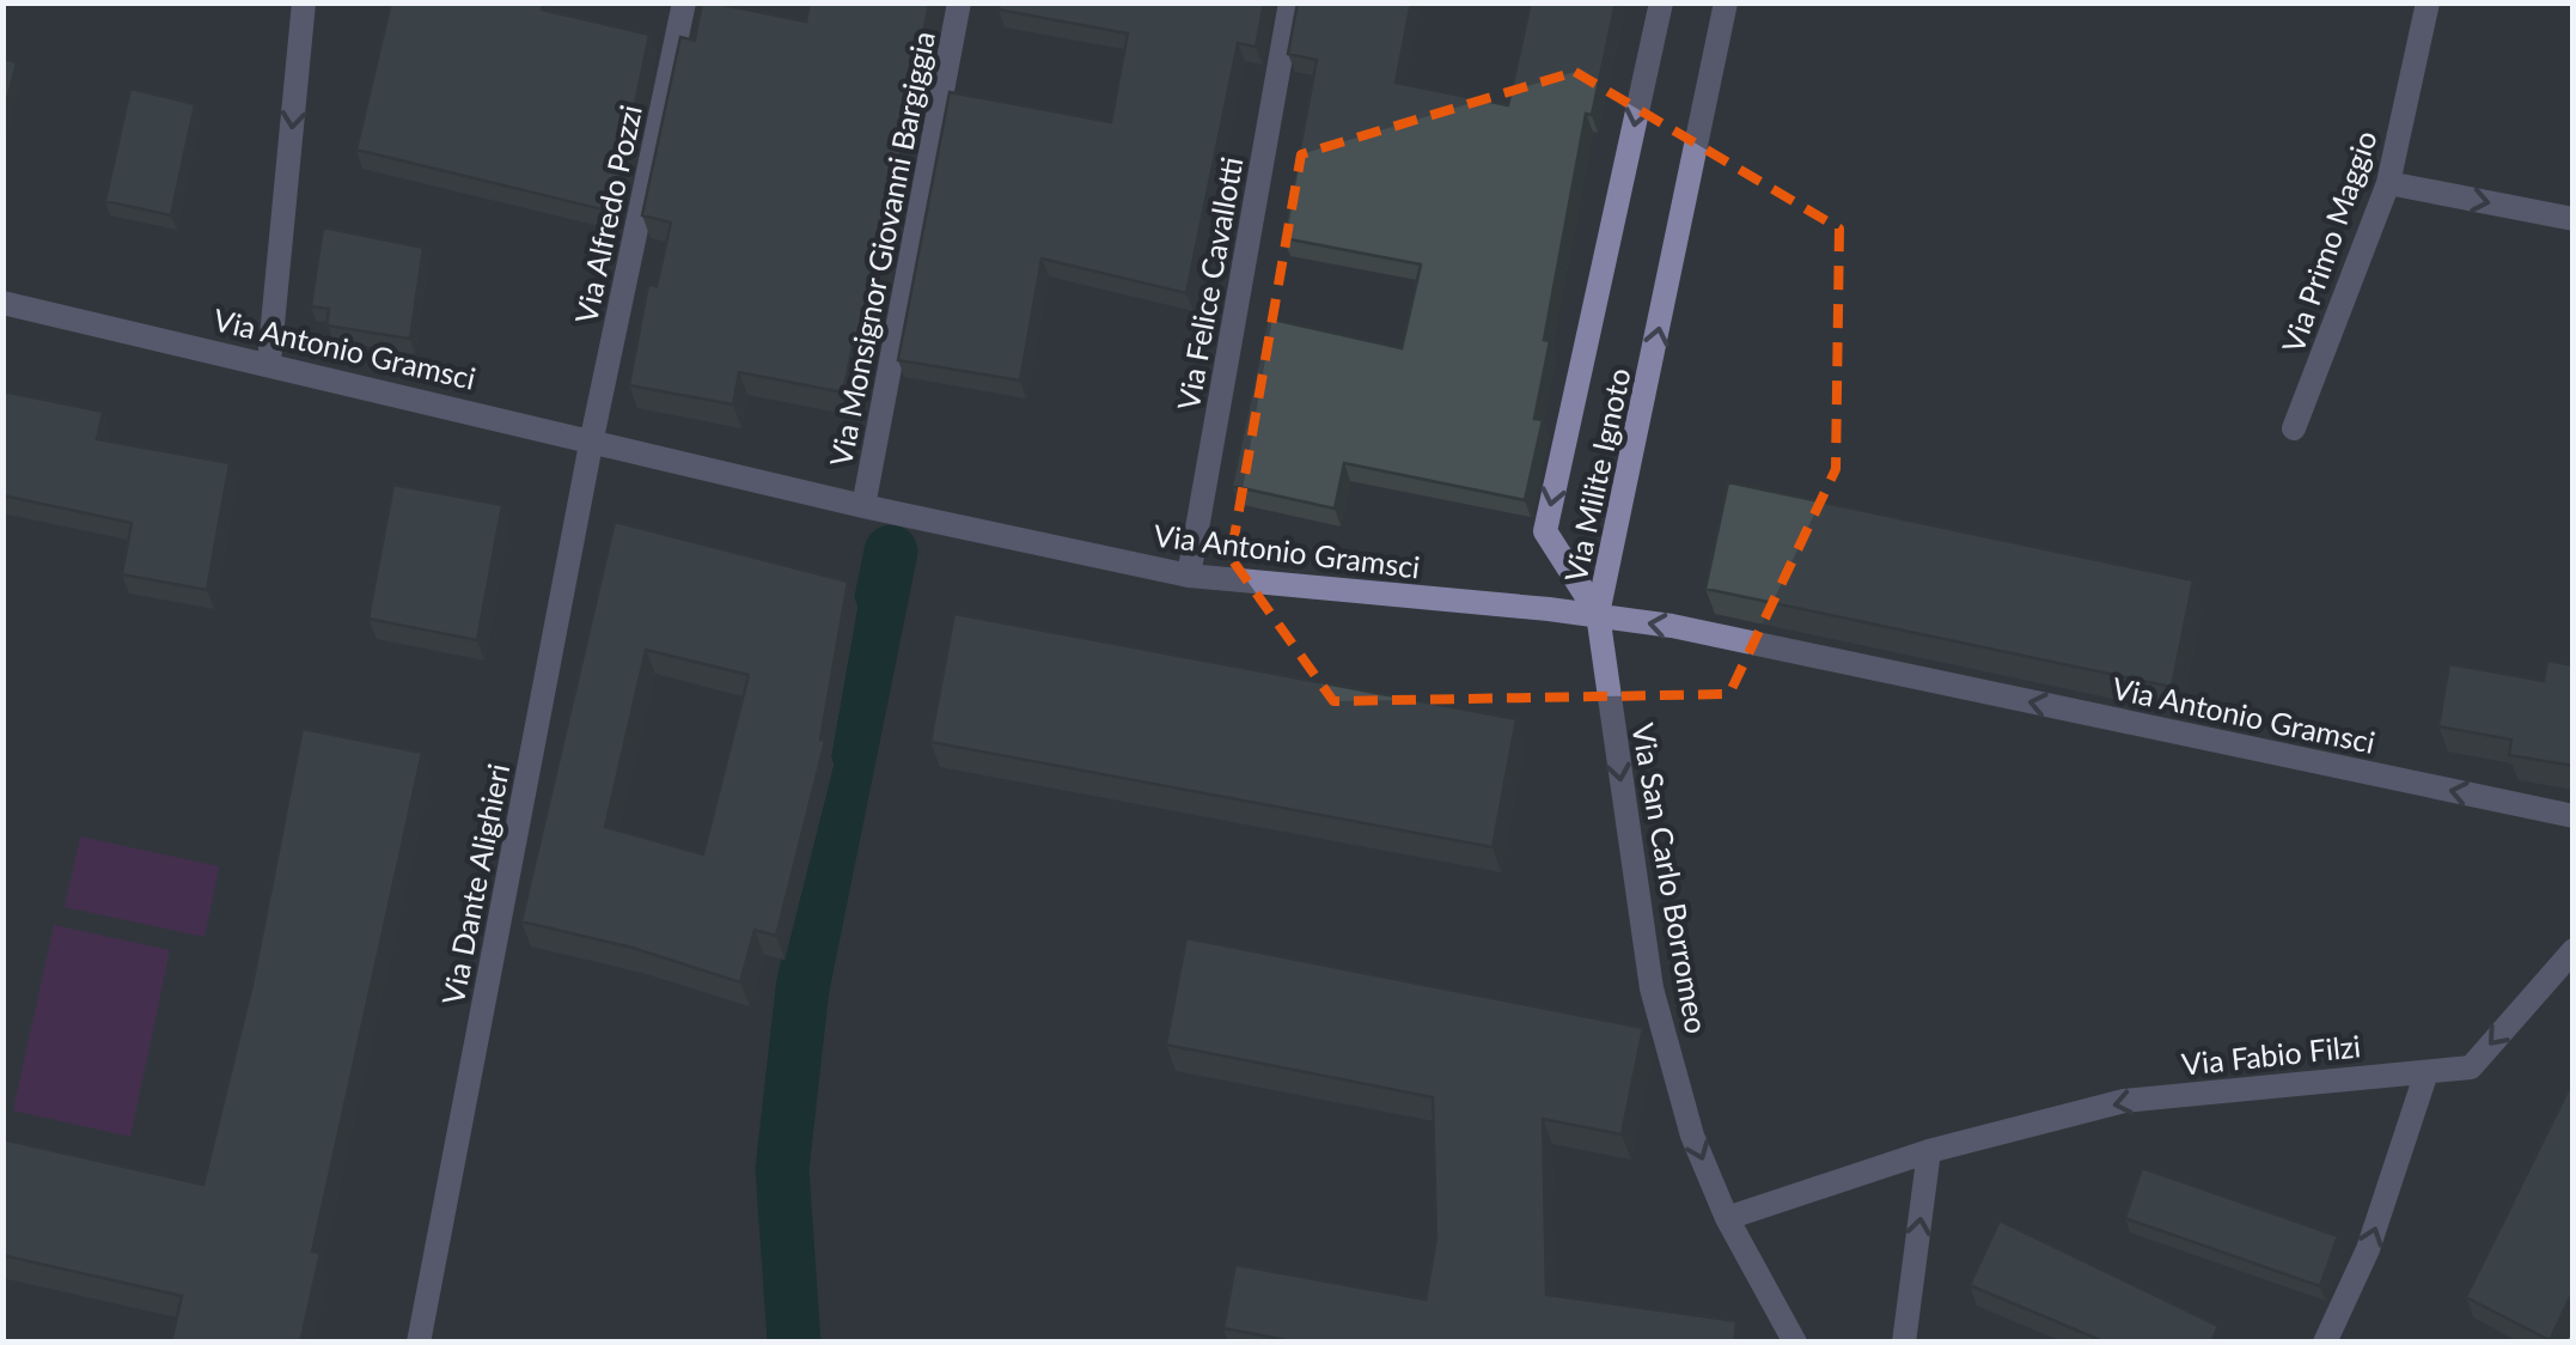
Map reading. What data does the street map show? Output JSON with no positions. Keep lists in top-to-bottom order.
{
  "streets": {
    "street": [
      "Via Alfredo Pozzi",
      "Via Primo Maggio",
      "Via Monsignor Giovanni Bargiggia",
      "Via Felice Cavallotti",
      "Via Antonio Gramsci",
      "Via Milite Ignoto",
      "Via San Carlo Borromeo",
      "Via Dante Alighieri",
      "Via Fabio Filzi"
    ]
  },
  "crossings": [
    ["Via Alfredo Pozzi", "Via Antonio Gramsci"],
    ["Via Alfredo Pozzi", "Via Dante Alighieri"],
    ["Via Monsignor Giovanni Bargiggia", "Via Antonio Gramsci"],
    ["Via Felice Cavallotti", "Via Antonio Gramsci"],
    ["Via Antonio Gramsci", "Via Milite Ignoto"],
    ["Via Antonio Gramsci", "Via San Carlo Borromeo"],
    ["Via Antonio Gramsci", "Via Dante Alighieri"],
    ["Via Milite Ignoto", "Via San Carlo Borromeo"],
    ["Via San Carlo Borromeo", "Via Fabio Filzi"]
  ],
  "one_way": ["Via Antonio Gramsci", "Via San Carlo Borromeo", "Via Fabio Filzi"]
}
